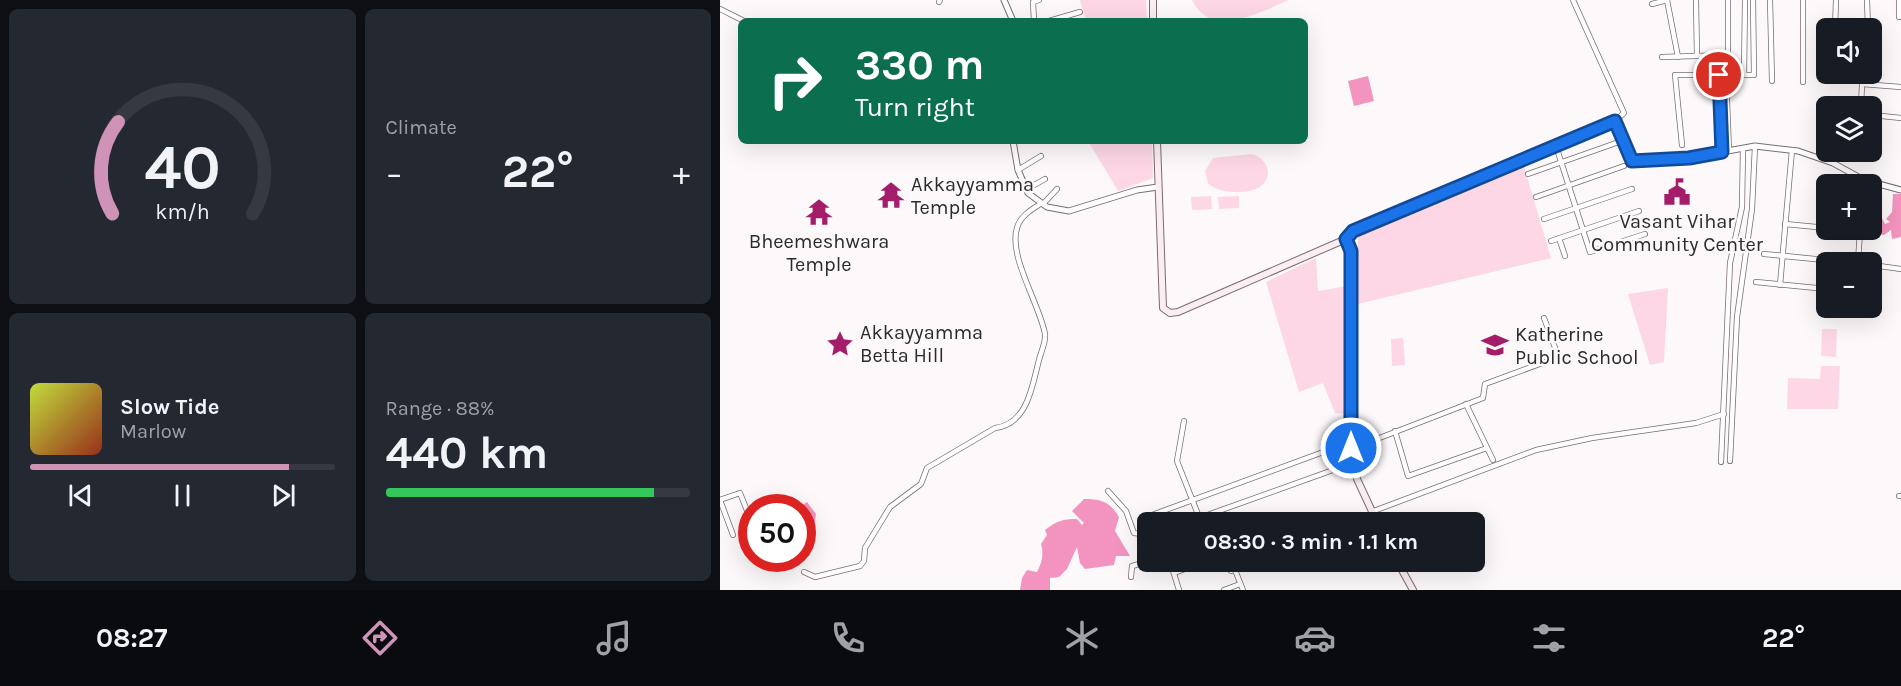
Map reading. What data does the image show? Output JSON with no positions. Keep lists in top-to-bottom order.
{
  "places": {
    "public building": ["Vasant Vihar Community Center"],
    "temple": ["Akkayyamma Temple", "Bheemeshwara Temple"],
    "place": ["Akkayyamma Betta Hill"],
    "school or university": ["Katherine Public School"]
  },
  "page": {
    "tile": [
      "Climate",
      ["Range · 88%", "440 km"]
    ],
    "map_buttons": ["+", "−"],
    "turn": ["330 m", "Turn right"],
    "heat": ["−", "22°", "+"],
    "song": ["Slow Tide", "Marlow"],
    "limit": "50",
    "trip": "08:30 · 3 min · 1.1 km",
    "tabs": ["08:27", "22°"],
    "gauge": ["40", "km/h"]
  }
}
